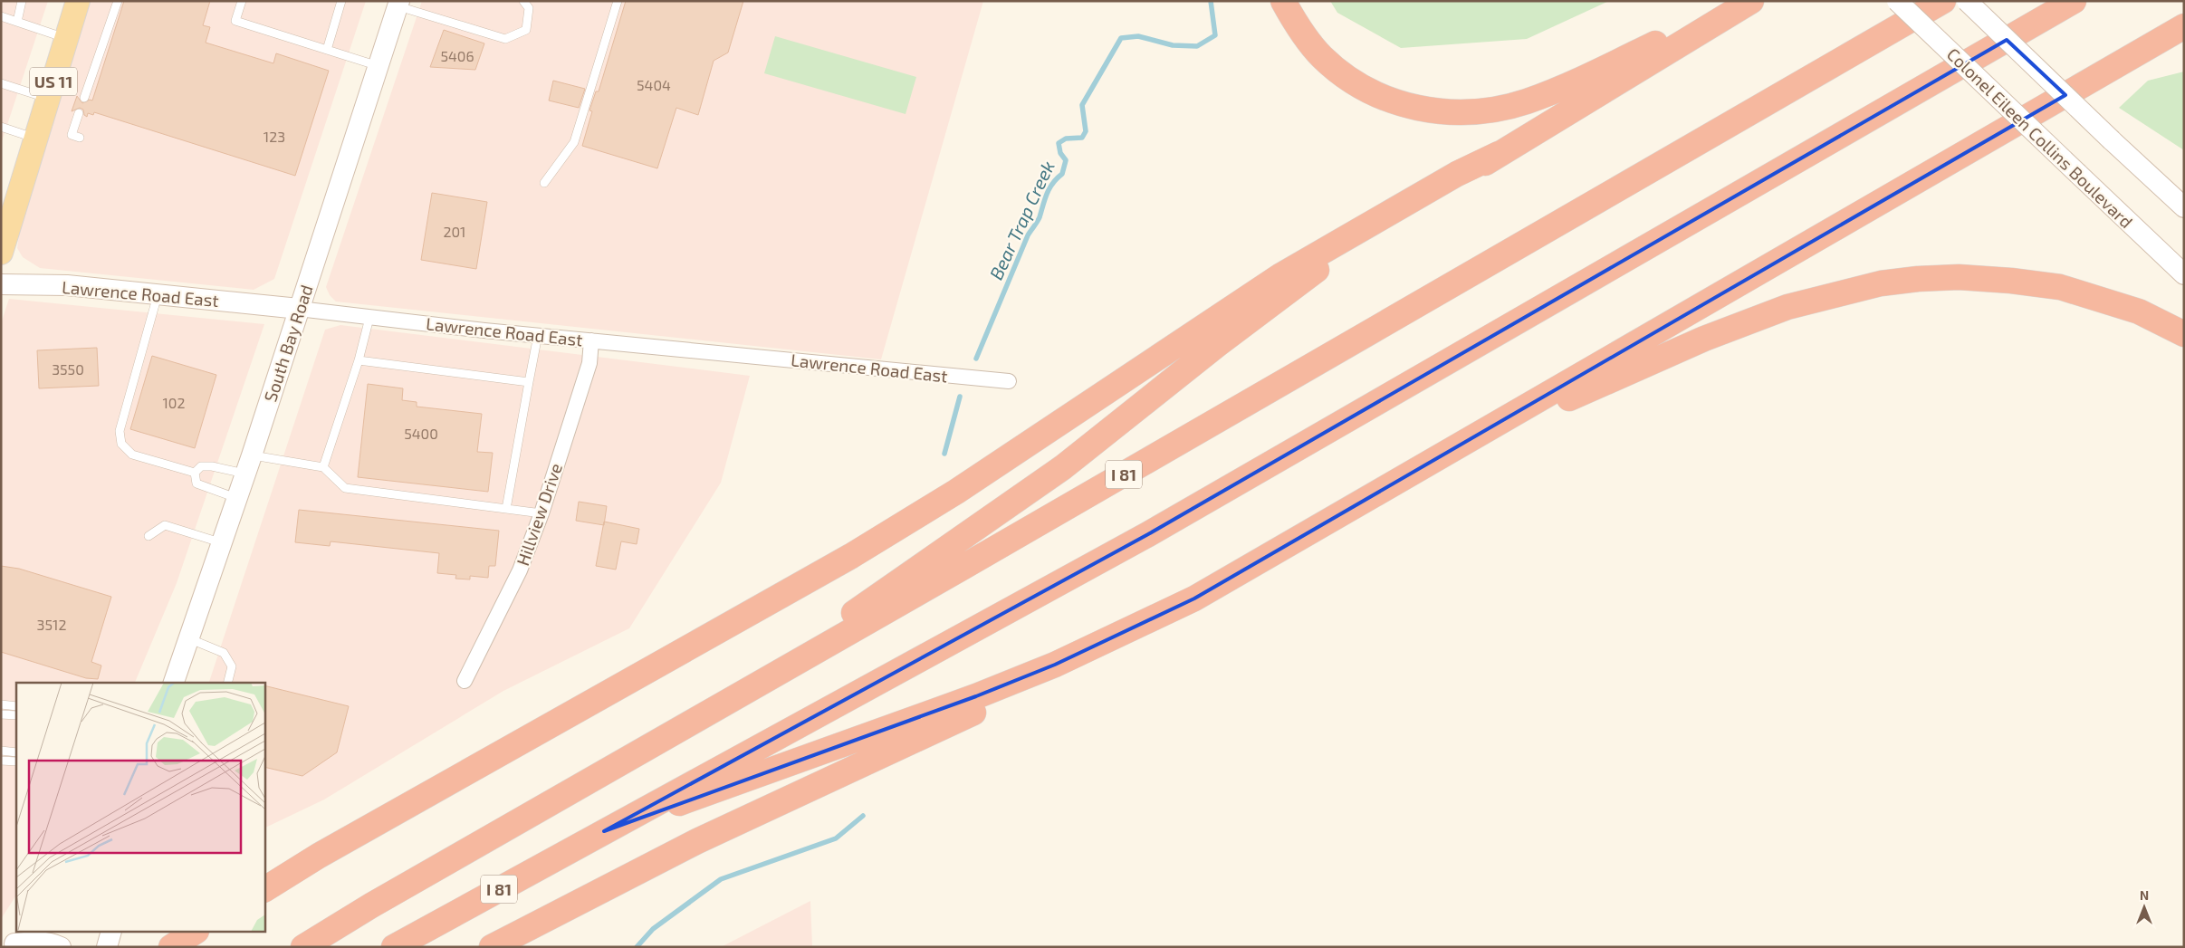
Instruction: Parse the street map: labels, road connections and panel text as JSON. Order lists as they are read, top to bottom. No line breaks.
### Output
{"streets":{"highway":["I 81"],"main road":["US 11","Colonel Eileen Collins Boulevard","Lawrence Road East","South Bay Road"],"street":["Hillview Drive"]},"crossings":[["Lawrence Road East","South Bay Road"],["Lawrence Road East","Hillview Drive"]],"water":["Bear Trap Creek"],"house_numbers":["5406","5404","123","201","3550","102","5400","3512"],"north":"top"}
